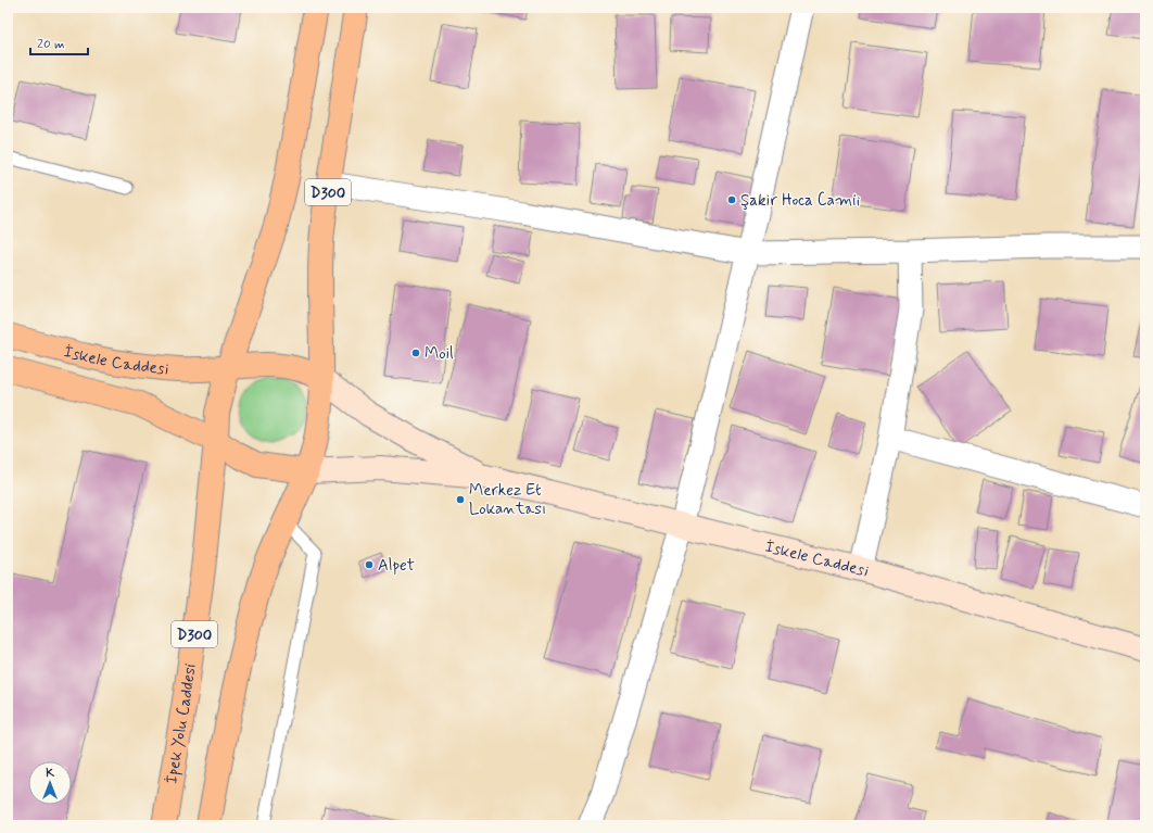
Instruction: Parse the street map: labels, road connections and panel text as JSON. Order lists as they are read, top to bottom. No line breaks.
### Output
{"streets":{"main road":["D300","İskele Caddesi","İpek Yolu Caddesi"]},"crossings":[["D300","İskele Caddesi"],["D300","İpek Yolu Caddesi"],["İskele Caddesi","İpek Yolu Caddesi"]],"places":["Şakir Hoca Camii","Moil","Merkez Et Lokantası","Alpet"],"scale_bar":"20 m","north":"top"}
